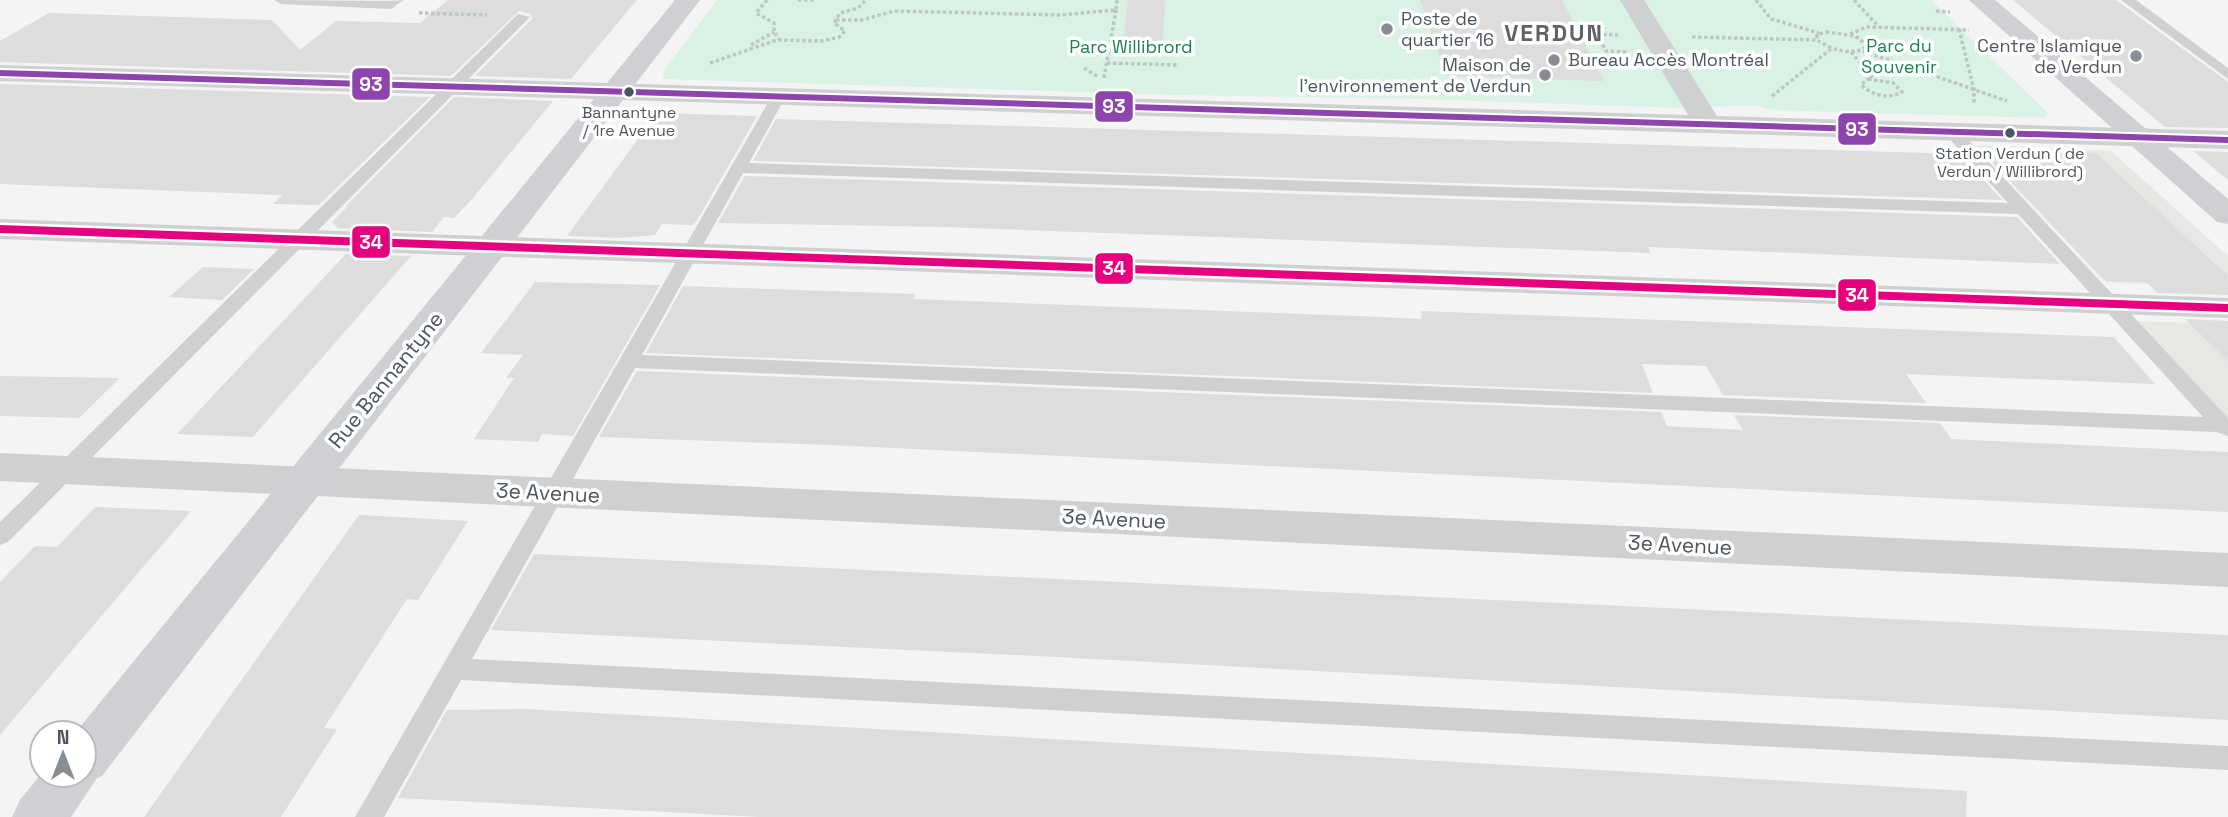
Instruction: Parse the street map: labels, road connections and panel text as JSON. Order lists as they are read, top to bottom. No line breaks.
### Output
{"streets":{"street":["Rue Bannantyne","3e Avenue"]},"crossings":[["Rue Bannantyne","3e Avenue"]],"districts":["VERDUN"],"parks":["Parc du Souvenir","Parc Willibrord"],"places":["Poste de quartier 16","Centre Islamique de Verdun","Bureau Accès Montréal","Maison de l'environnement de Verdun","Bannantyne / 1re Avenue","Station Verdun ( de Verdun / Willibrord)"],"lines":["transit line 93","transit line 34"],"north":"top"}
